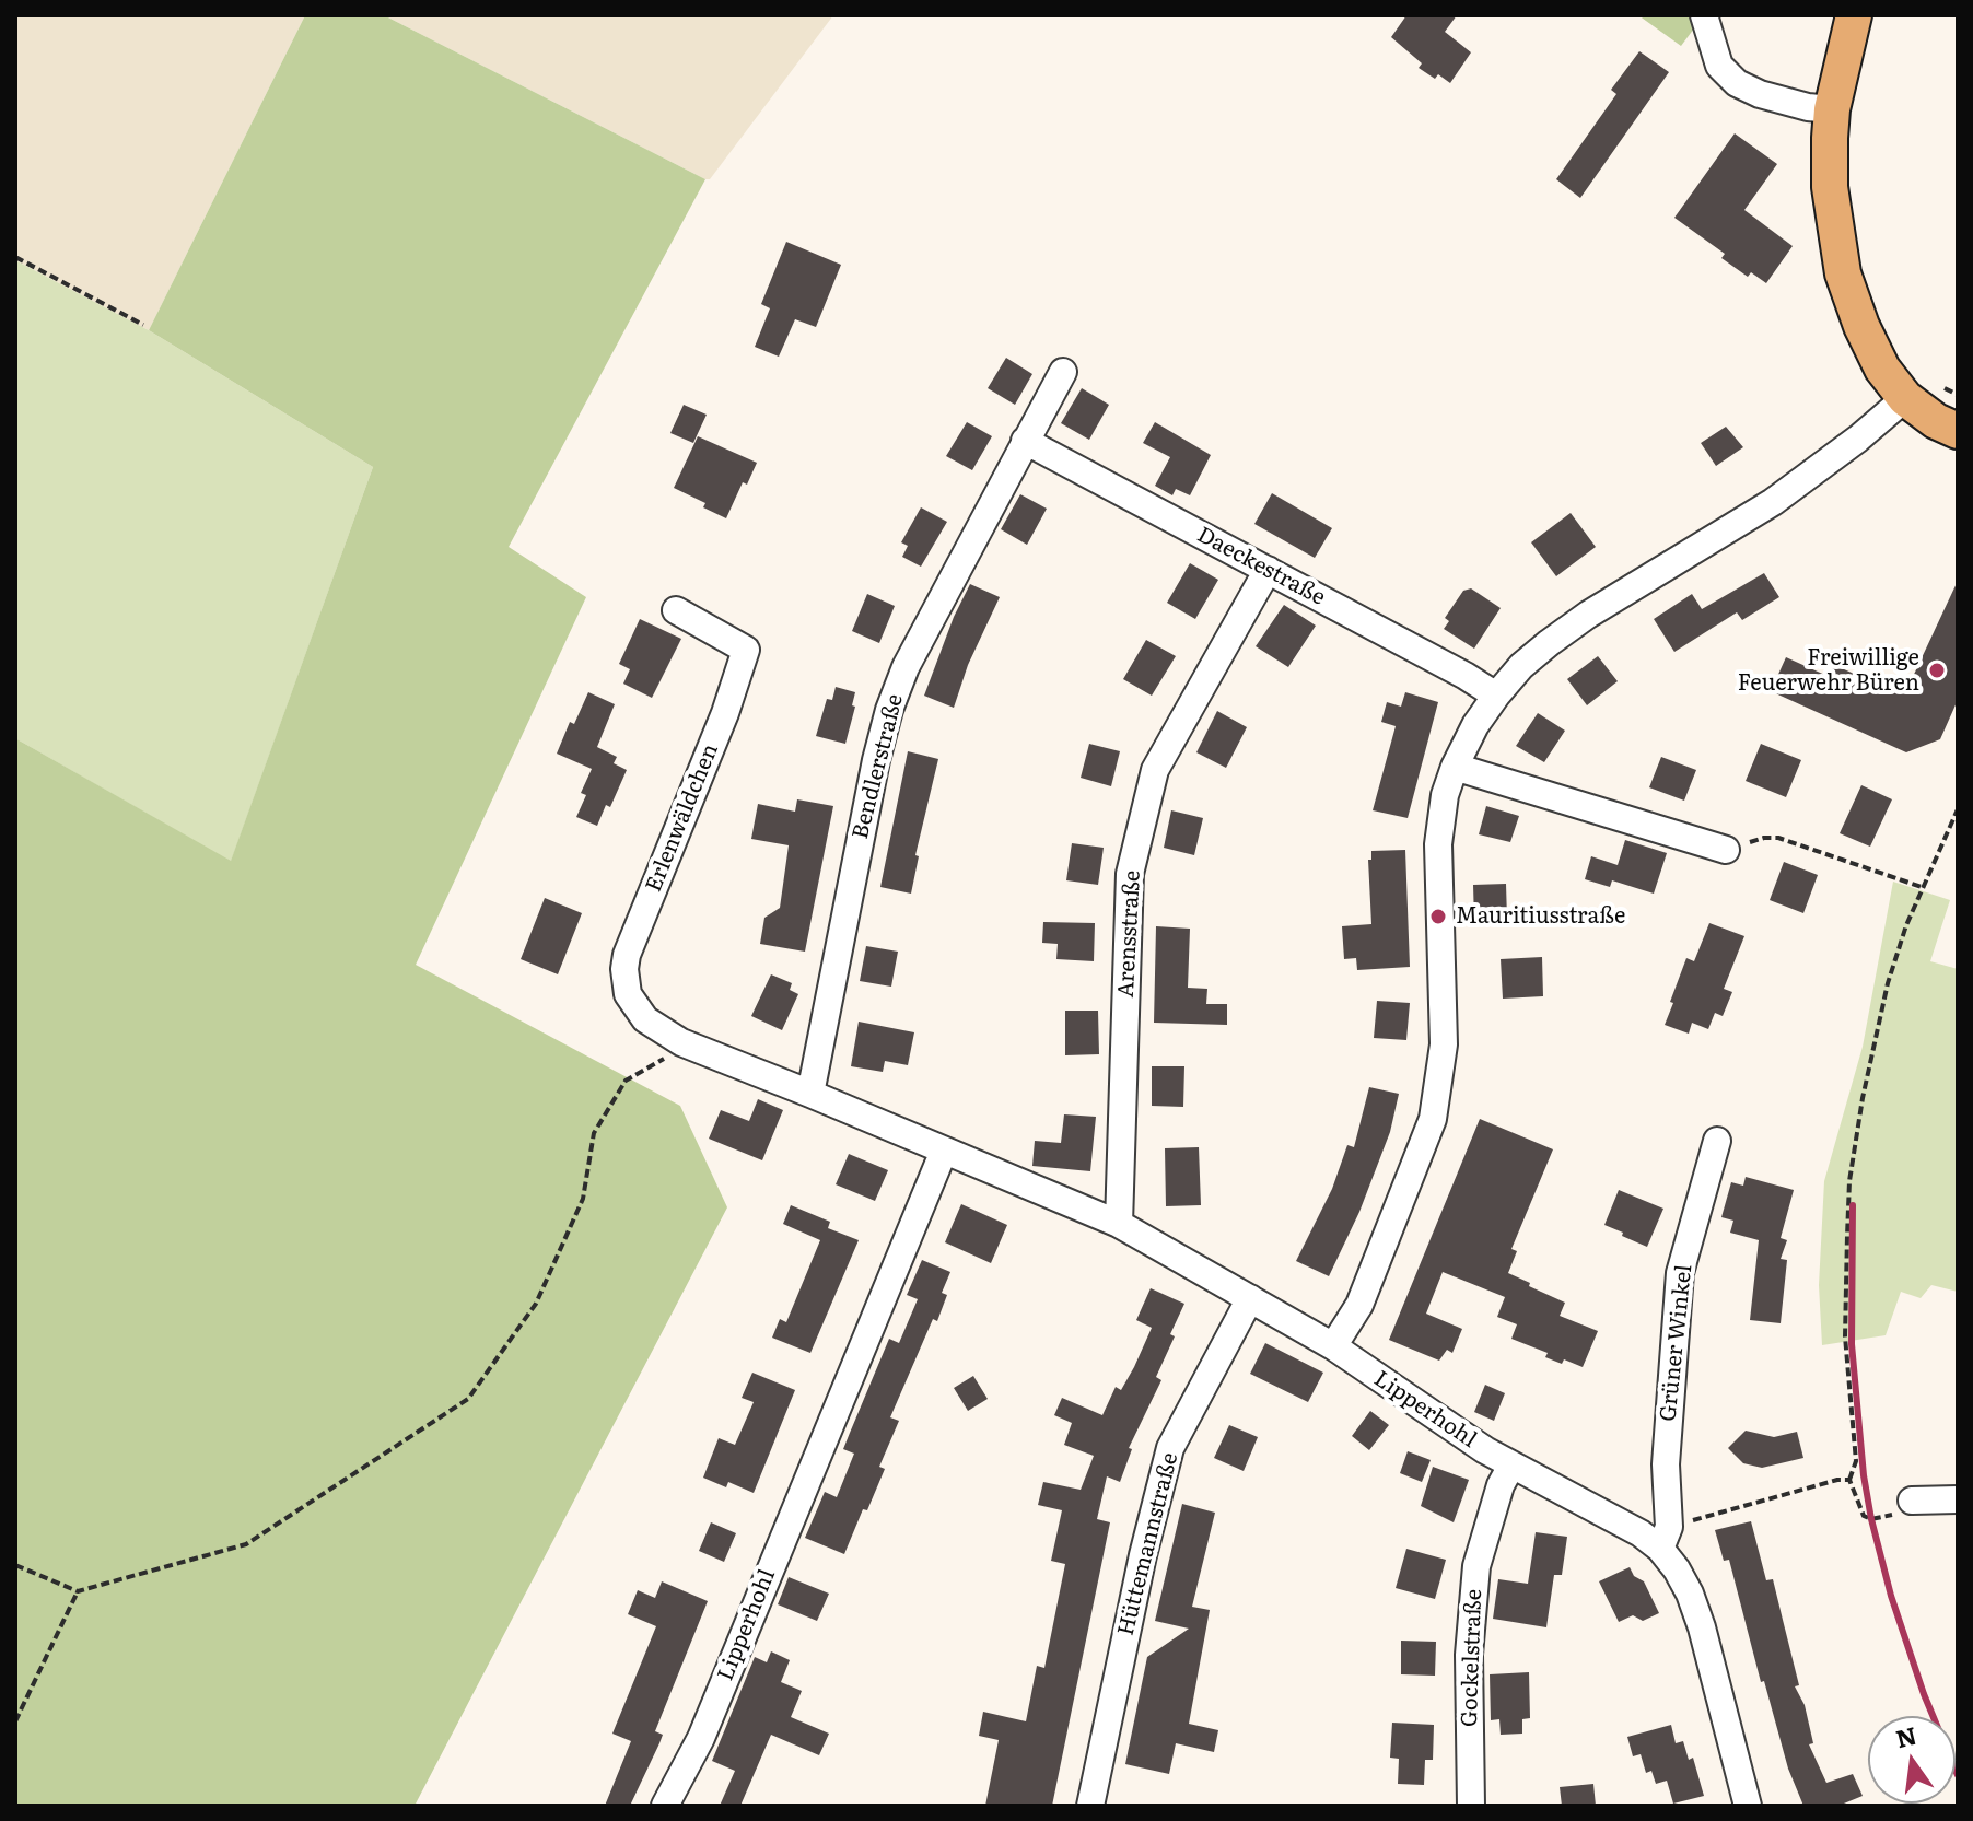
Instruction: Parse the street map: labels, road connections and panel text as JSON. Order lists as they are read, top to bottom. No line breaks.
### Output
{"streets":{"street":["Daeckestraße","Bendlerstraße","Erlenwäldchen","Arensstraße","Grüner Winkel","Lipperhohl","Hüttemannstraße","Gockelstraße"]},"crossings":[["Daeckestraße","Bendlerstraße"],["Daeckestraße","Arensstraße"],["Bendlerstraße","Lipperhohl"],["Erlenwäldchen","Lipperhohl"],["Arensstraße","Lipperhohl"],["Grüner Winkel","Lipperhohl"],["Lipperhohl","Hüttemannstraße"],["Lipperhohl","Gockelstraße"]],"places":["Freiwillige Feuerwehr Büren","Mauritiusstraße"],"north":"top"}
